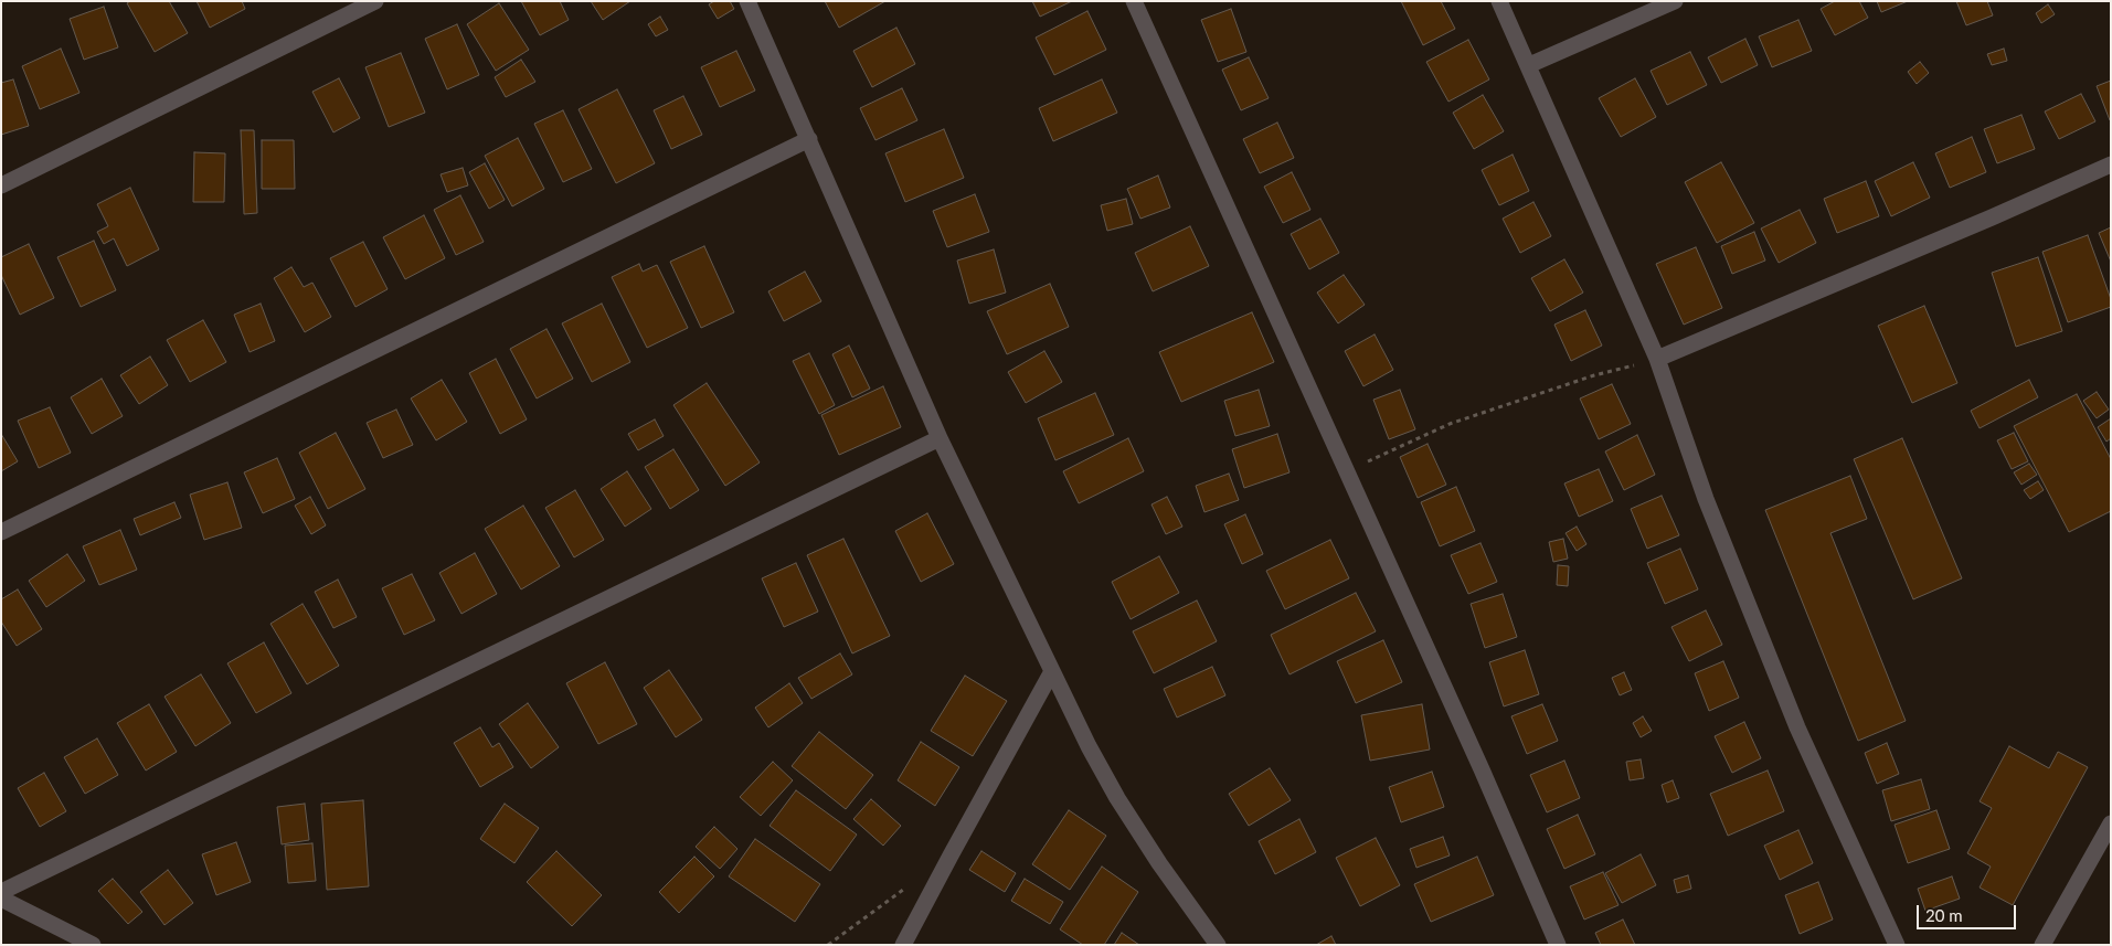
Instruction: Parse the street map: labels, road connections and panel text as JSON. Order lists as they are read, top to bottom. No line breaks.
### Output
{"scale_bar":"20 m"}
